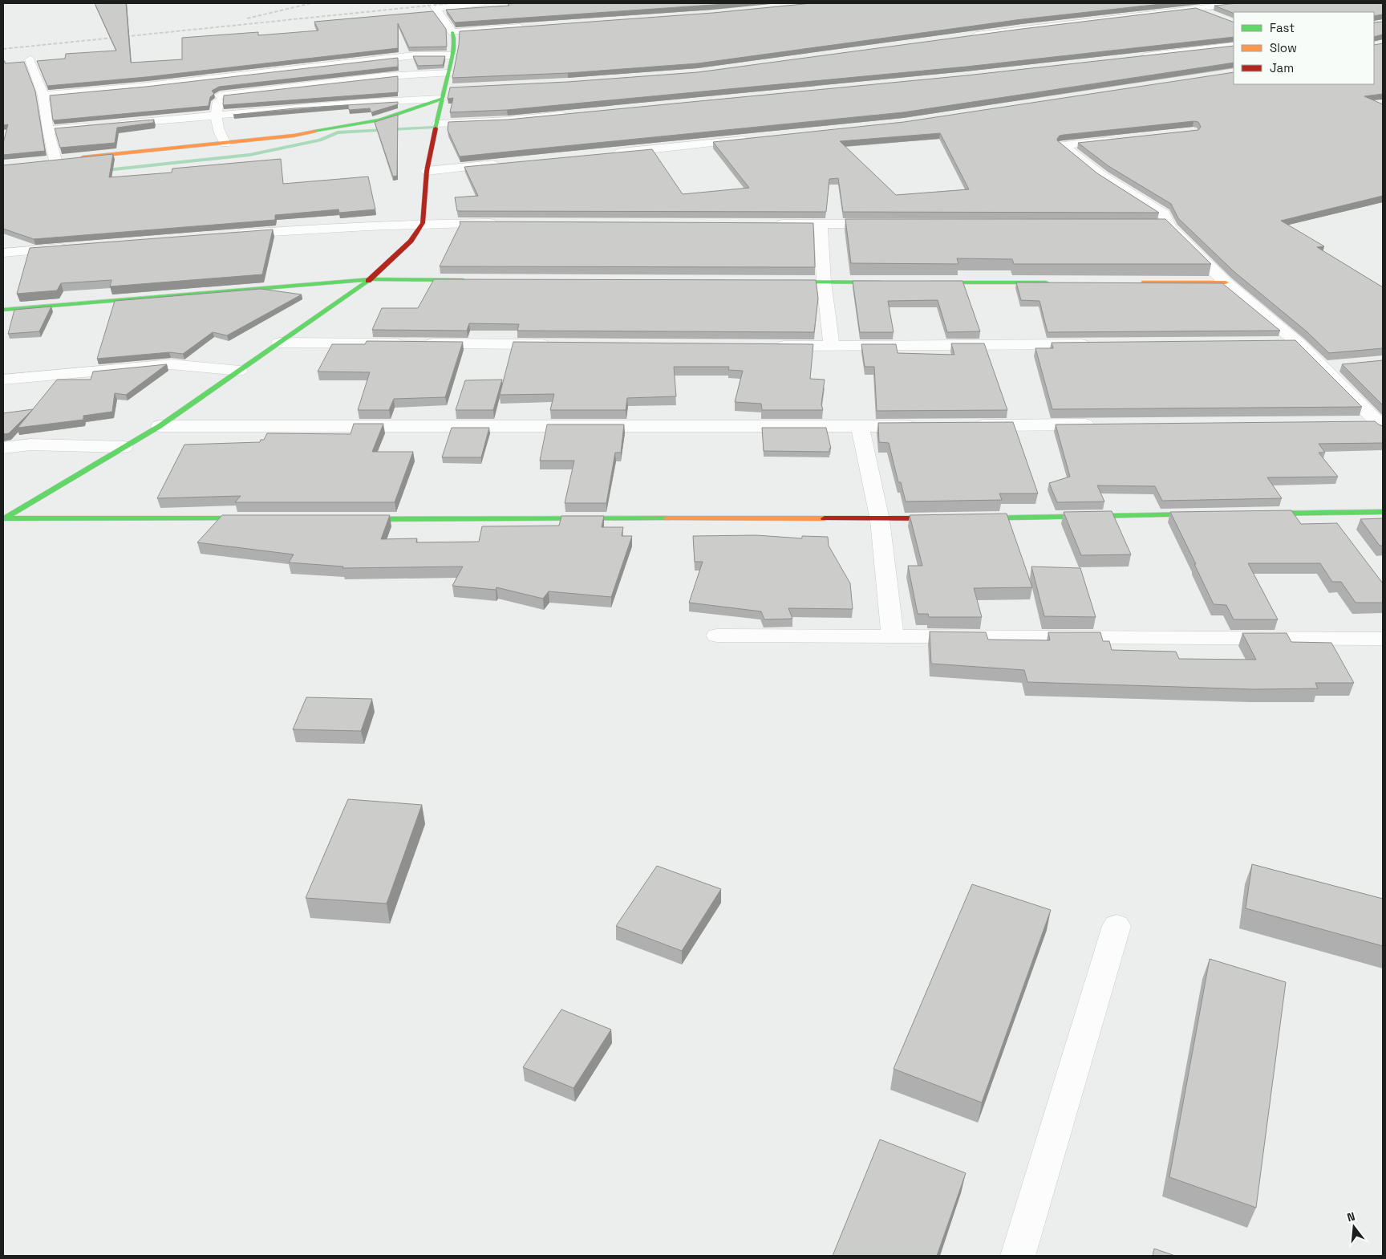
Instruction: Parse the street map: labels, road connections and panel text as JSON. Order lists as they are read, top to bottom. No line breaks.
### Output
{"legend":["Fast","Slow","Jam"],"north":"top"}
